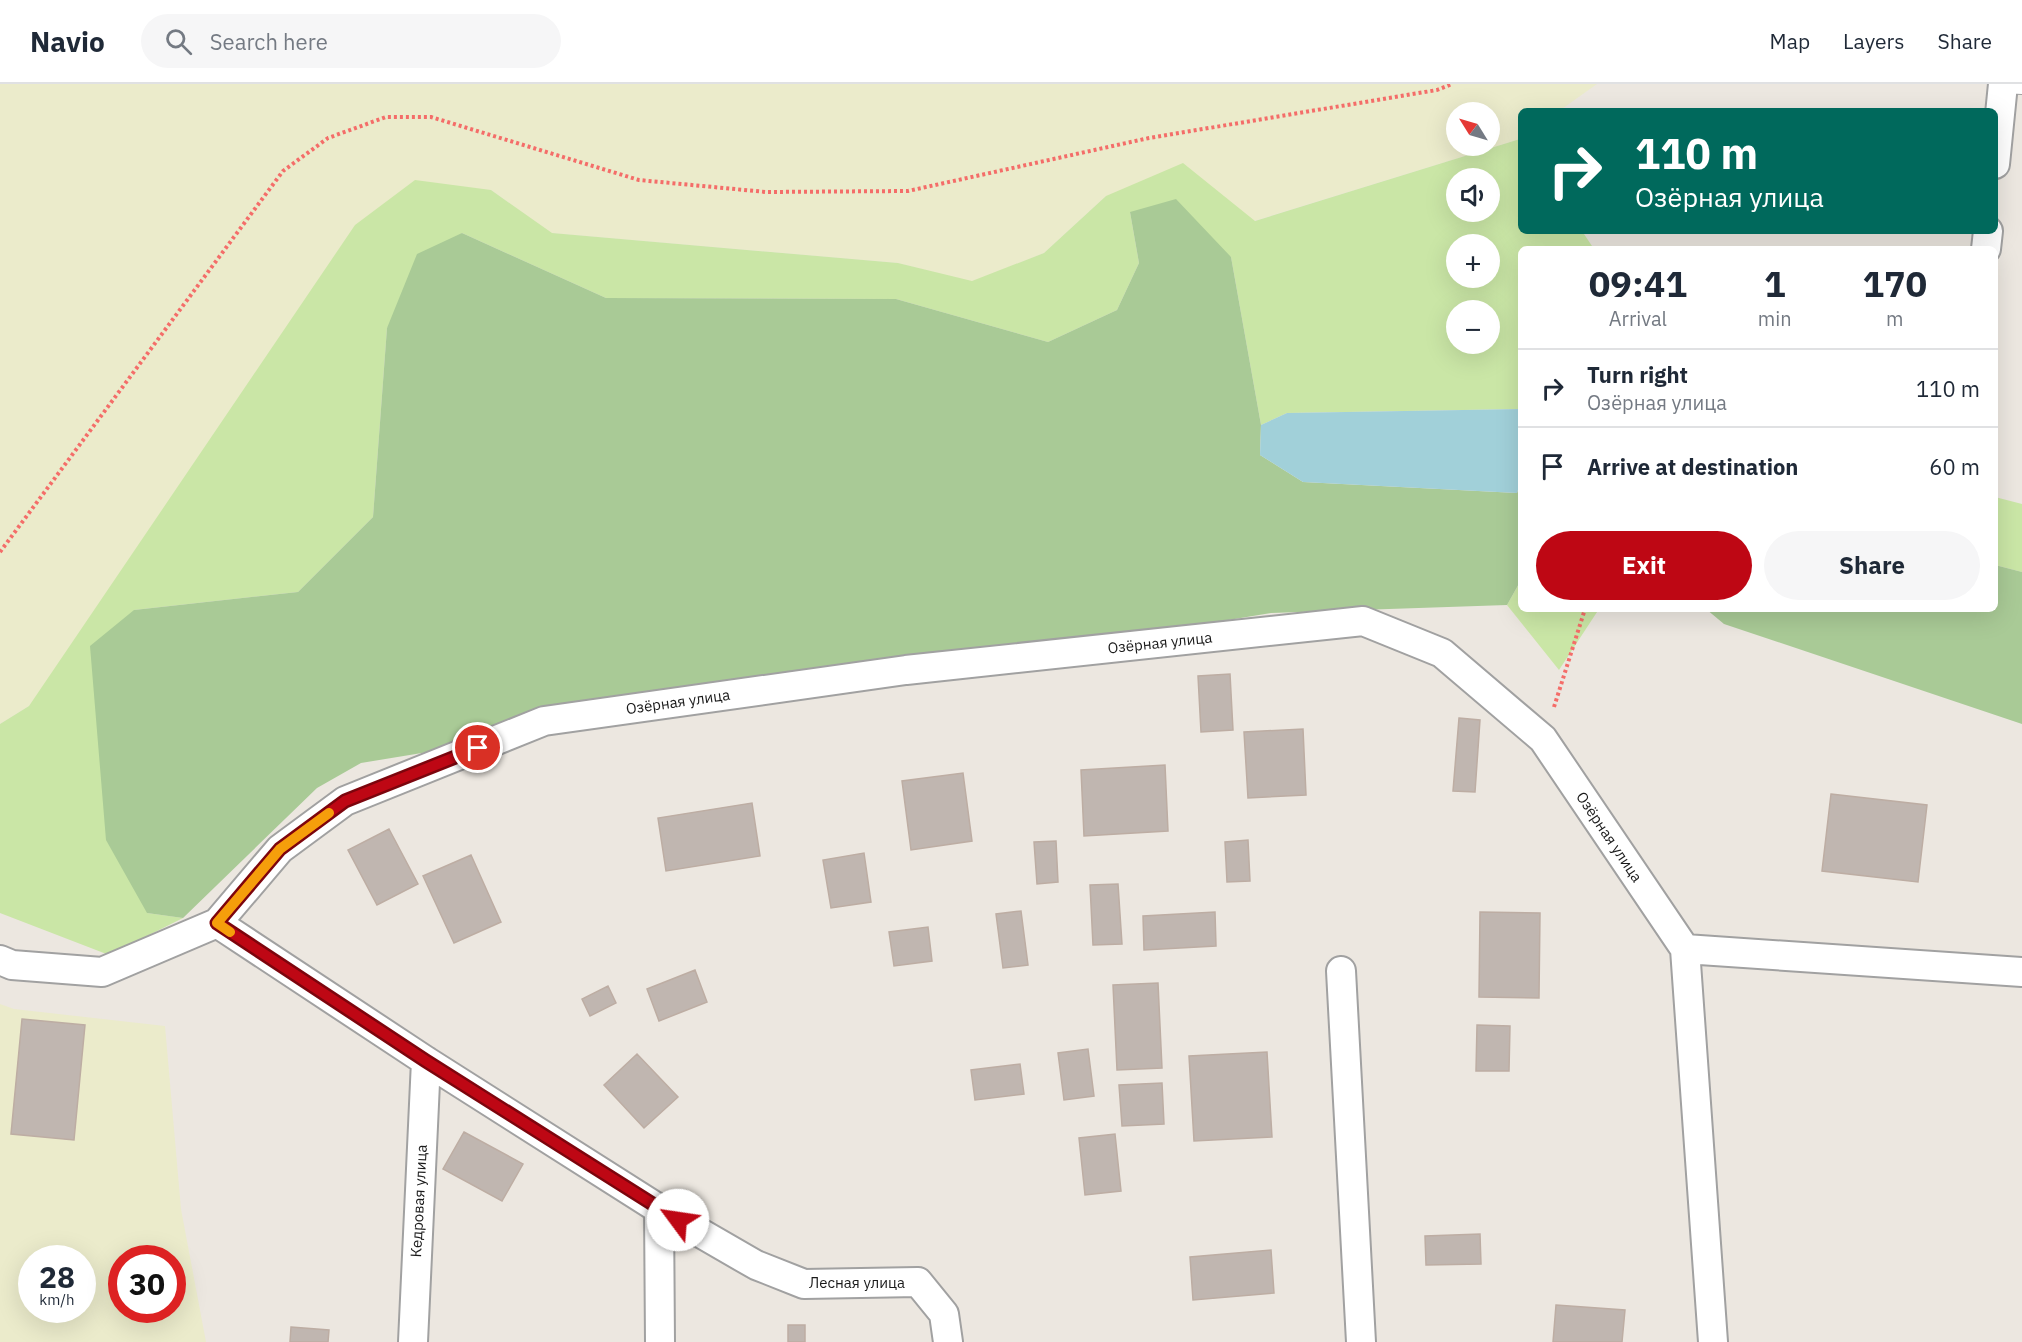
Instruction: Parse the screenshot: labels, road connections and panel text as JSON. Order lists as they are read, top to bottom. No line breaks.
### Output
{"streets":{"street":["Озёрная улица","Кедровая улица","Лесная улица"]},"crossings":[["Озёрная улица","Лесная улица"],["Кедровая улица","Лесная улица"]],"north":"top left","page":{"header":"Navio","search":"Search here","nav":["Map","Layers","Share"],"map_buttons":["+","−"],"turn":["110 m","Озёрная улица"],"eta":["09:41","Arrival","1","min","170","m"],"list":[{"name":"Turn right","note":"Озёрная улица","value":"110 m"},{"name":"Arrive at destination","value":"60 m"}],"buttons":["Exit","Share"],"speed":"28 km/h","limit":"30"}}
